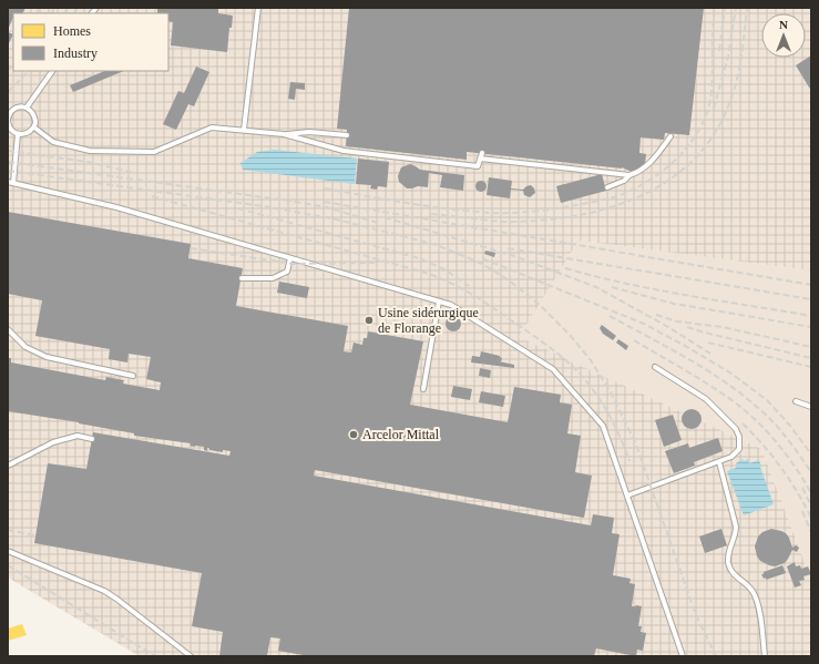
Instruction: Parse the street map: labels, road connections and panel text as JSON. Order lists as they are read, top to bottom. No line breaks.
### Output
{"places":["Usine sidérurgique de Florange","Arcelor Mittal"],"legend":["Homes","Industry"],"north":"top"}
